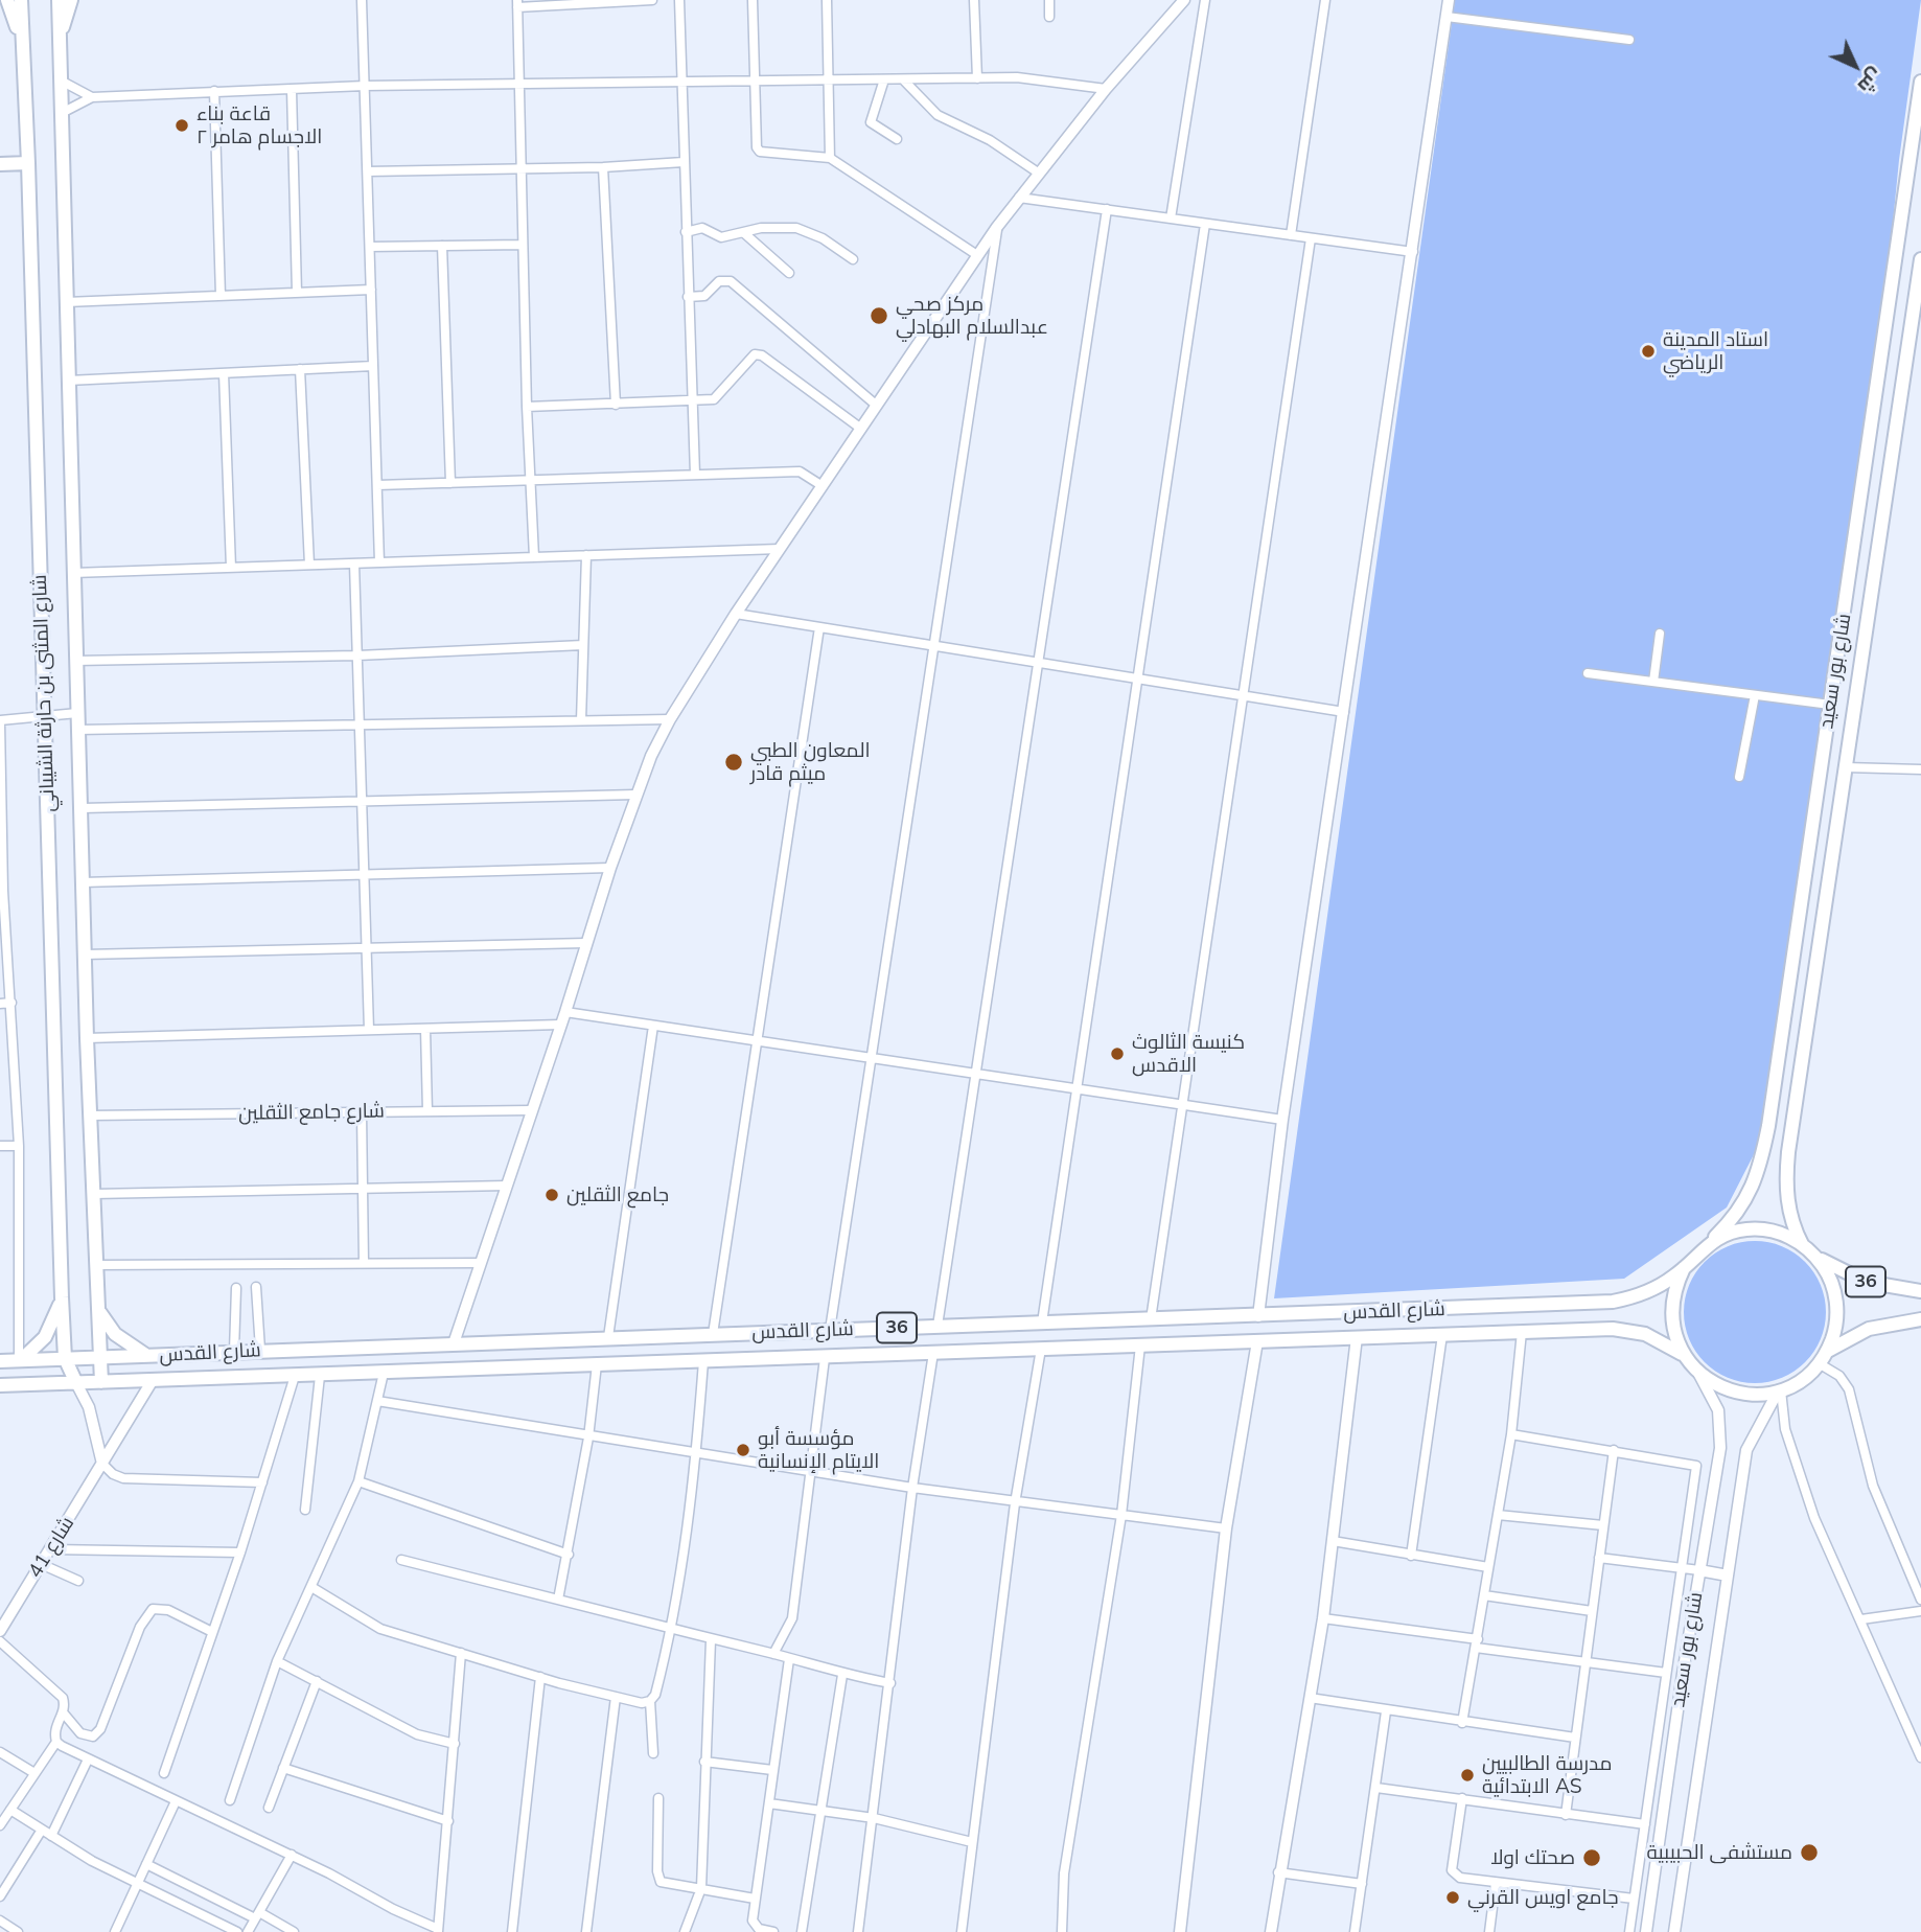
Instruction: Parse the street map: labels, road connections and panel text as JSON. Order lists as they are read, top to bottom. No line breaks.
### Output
{"streets":{"main road":["شارع بور سعيد","شارع المثنى بن حارثة الشيباني","36","شارع القدس"],"street":["شارع جامع الثقلين","شارع 41"]},"crossings":[["شارع بور سعيد","36"],["شارع بور سعيد","شارع القدس"],["شارع المثنى بن حارثة الشيباني","شارع جامع الثقلين"],["شارع المثنى بن حارثة الشيباني","شارع القدس"],["36","شارع القدس"],["شارع القدس","شارع 41"]],"places":["قاعة بناء الاجسام هامر ٢","مركز صحي عبدالسلام البهادلي","استاد المدينة الرياضي","المعاون الطبي ميثم قادر","كنيسة الثالوث الاقدس","جامع الثقلين","مؤسسة أبو الايتام الإنسانية","مدرسة الطالبيين الابتدائية AS","مستشفى الحبيبية","صحتك اولا","جامع اويس القرني"],"north":"bottom right"}
